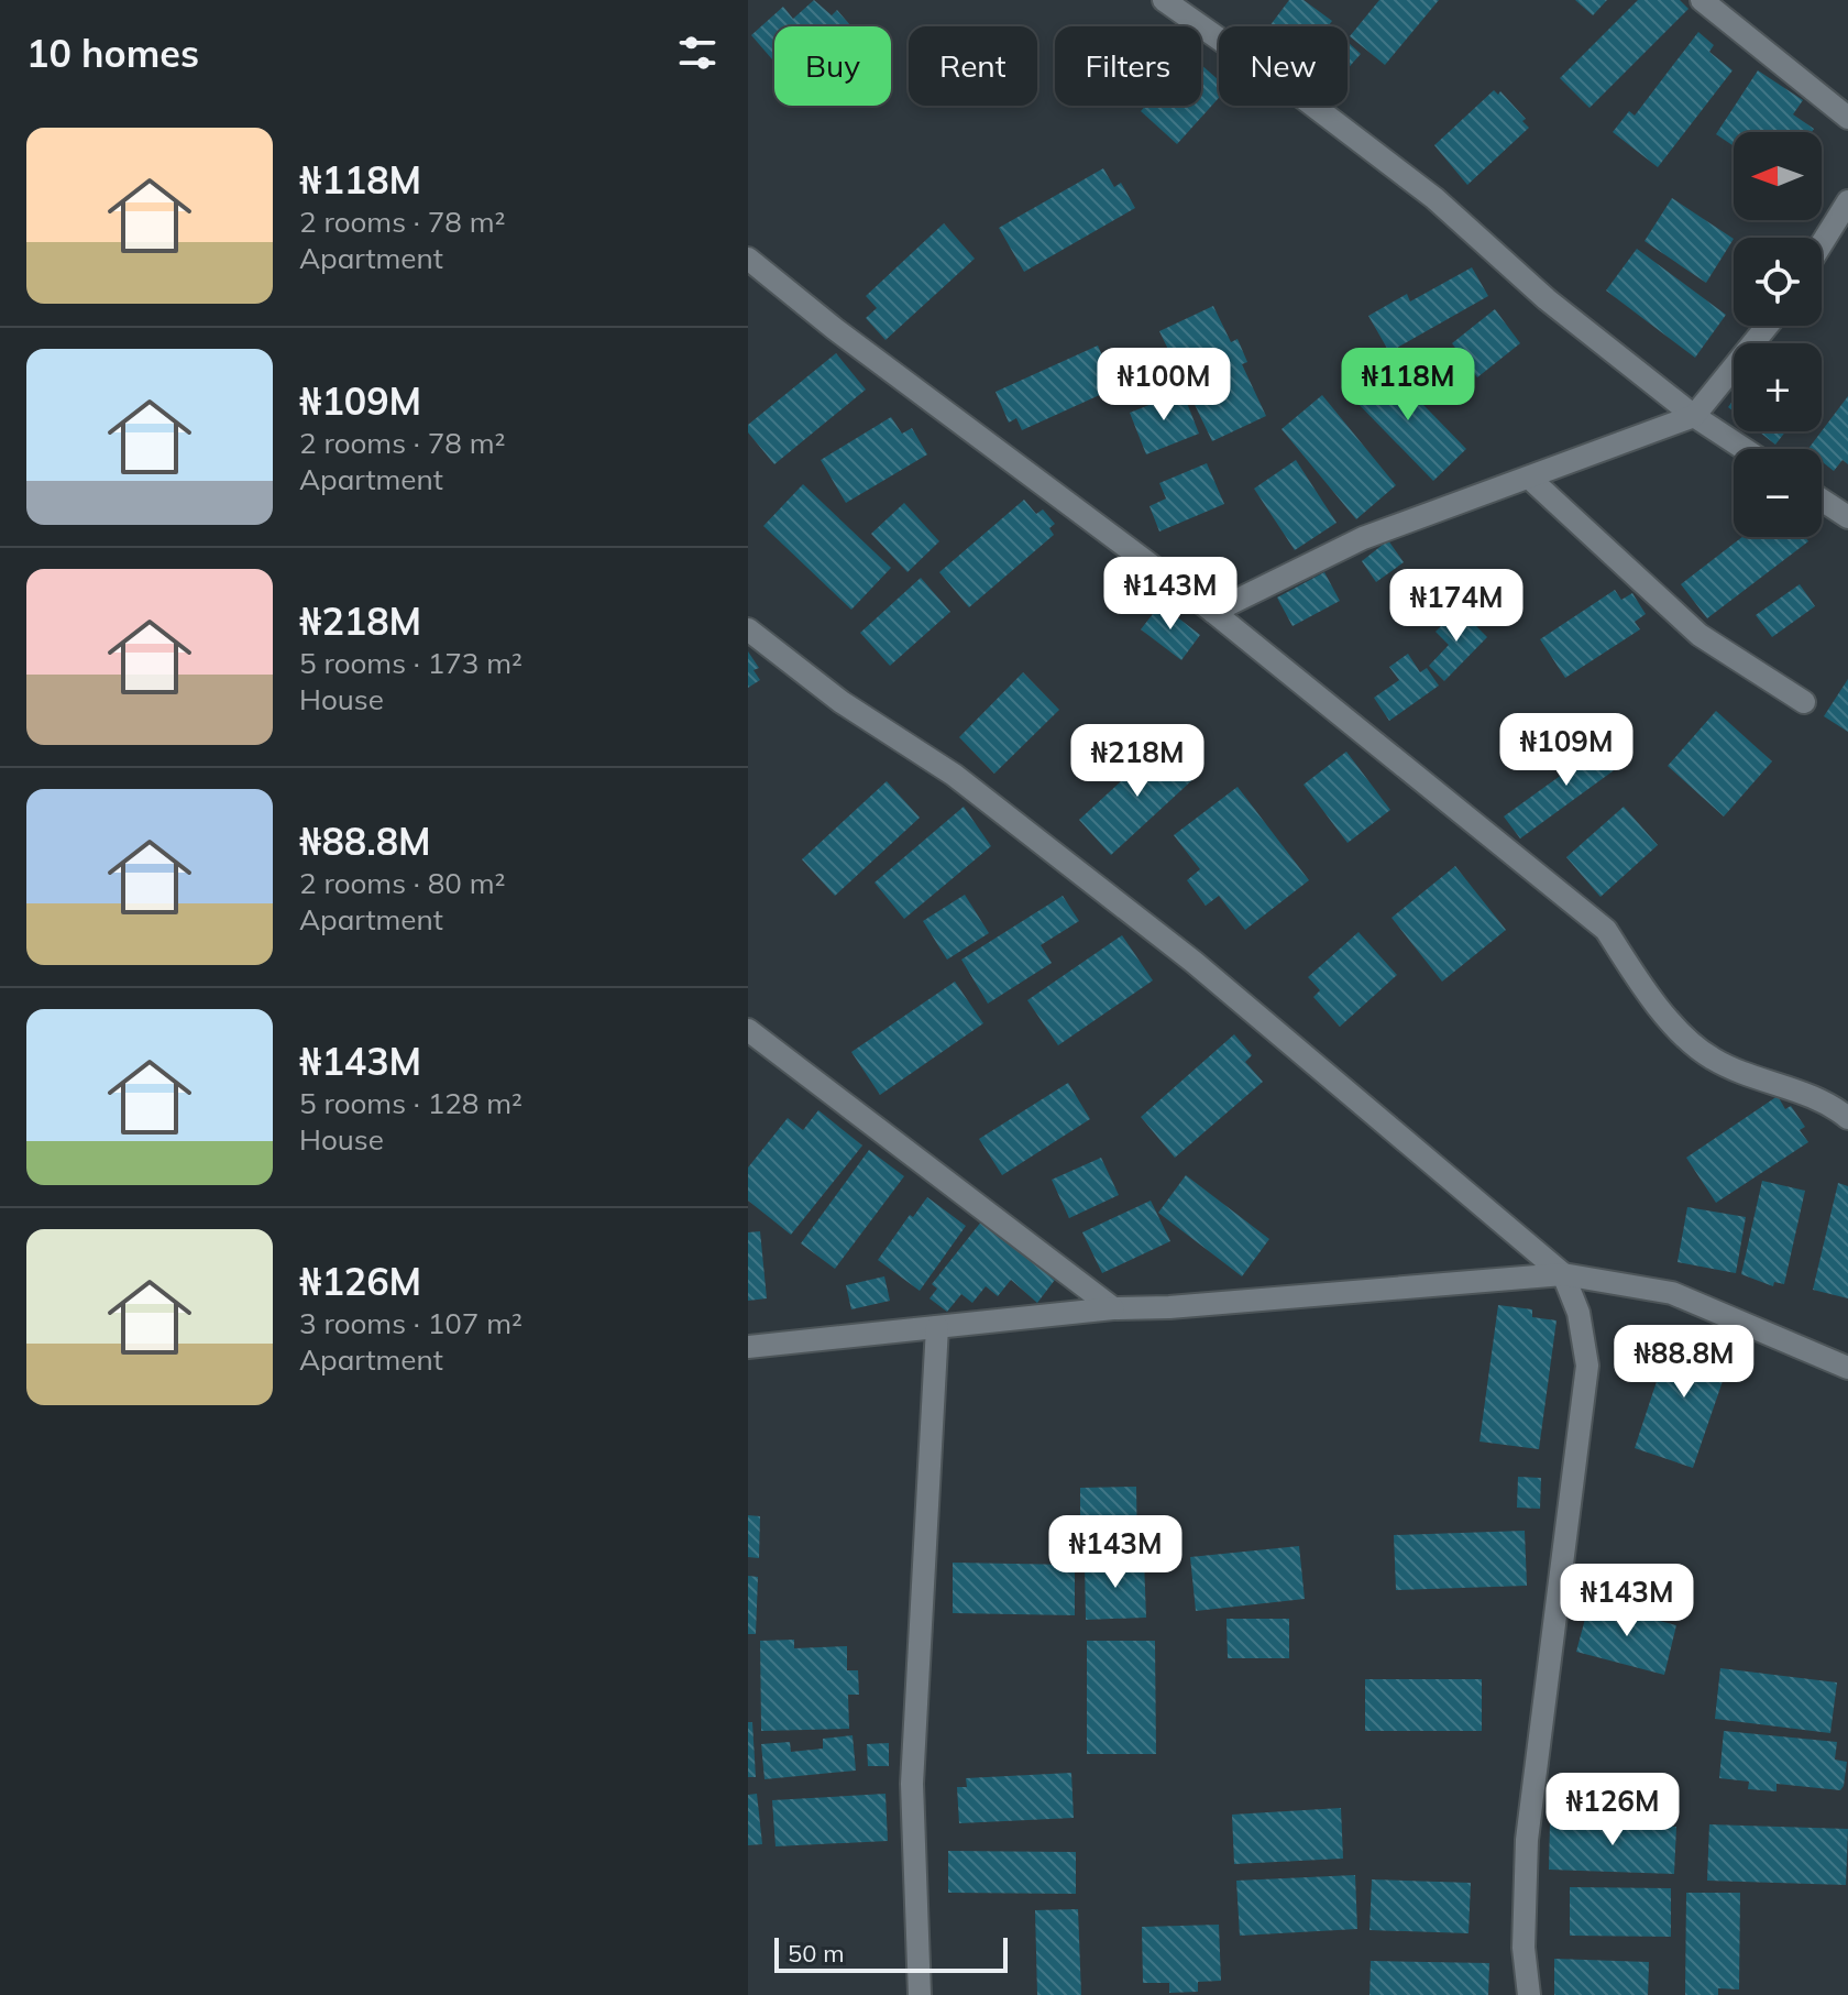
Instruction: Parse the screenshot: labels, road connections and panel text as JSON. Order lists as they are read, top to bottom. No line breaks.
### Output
{"scale_bar":"50 m","north":"left","page":{"heading":"10 homes","chip":["Buy","Rent","Filters","New"],"list":[{"name":"₦118M","note":"2 rooms · 78 m² · Apartment"},{"name":"₦109M","note":"2 rooms · 78 m² · Apartment"},{"name":"₦218M","note":"5 rooms · 173 m² · House"},{"name":"₦88.8M","note":"2 rooms · 80 m² · Apartment"},{"name":"₦143M","note":"5 rooms · 128 m² · House"},{"name":"₦126M","note":"3 rooms · 107 m² · Apartment"}],"map_buttons":["+","−"],"price":["₦100M","₦118M","₦143M","₦174M","₦109M","₦218M","₦88.8M","₦143M","₦143M","₦126M"],"scale":"50 m"}}
